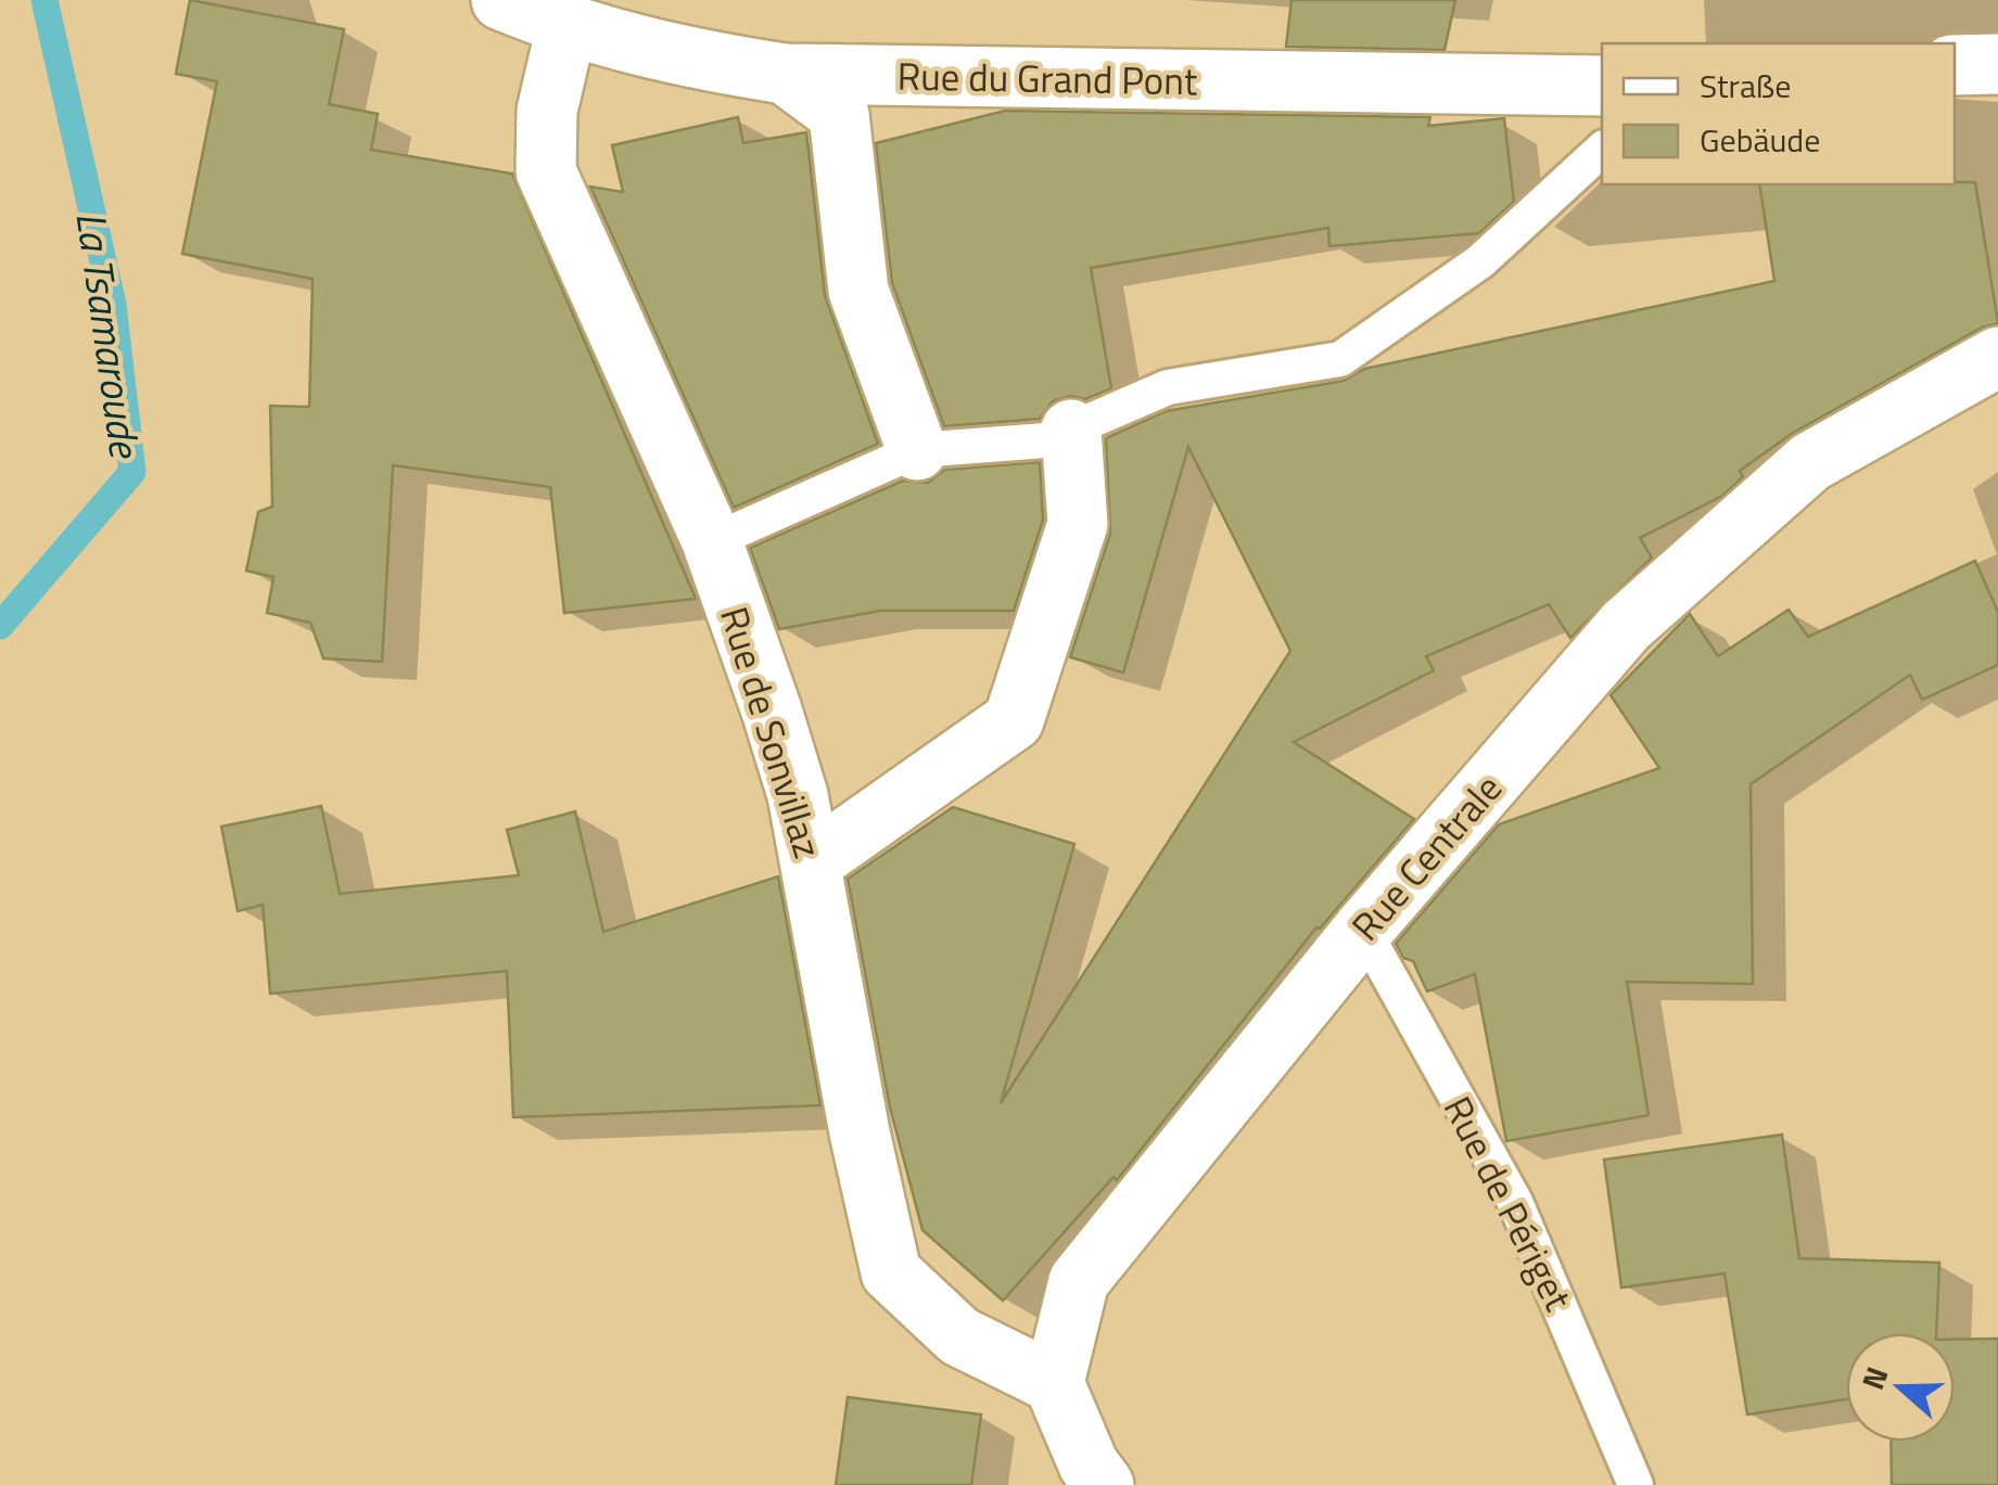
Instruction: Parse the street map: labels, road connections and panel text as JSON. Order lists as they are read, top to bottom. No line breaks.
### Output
{"streets":{"street":["Rue du Grand Pont","Rue de Sonvillaz","Rue Centrale"],"lane":["Rue de Périget"]},"crossings":[["Rue du Grand Pont","Rue de Sonvillaz"],["Rue de Sonvillaz","Rue Centrale"],["Rue Centrale","Rue de Périget"]],"water":["La Tsamaroude"],"legend":["Straße","Gebäude"],"north":"left"}
